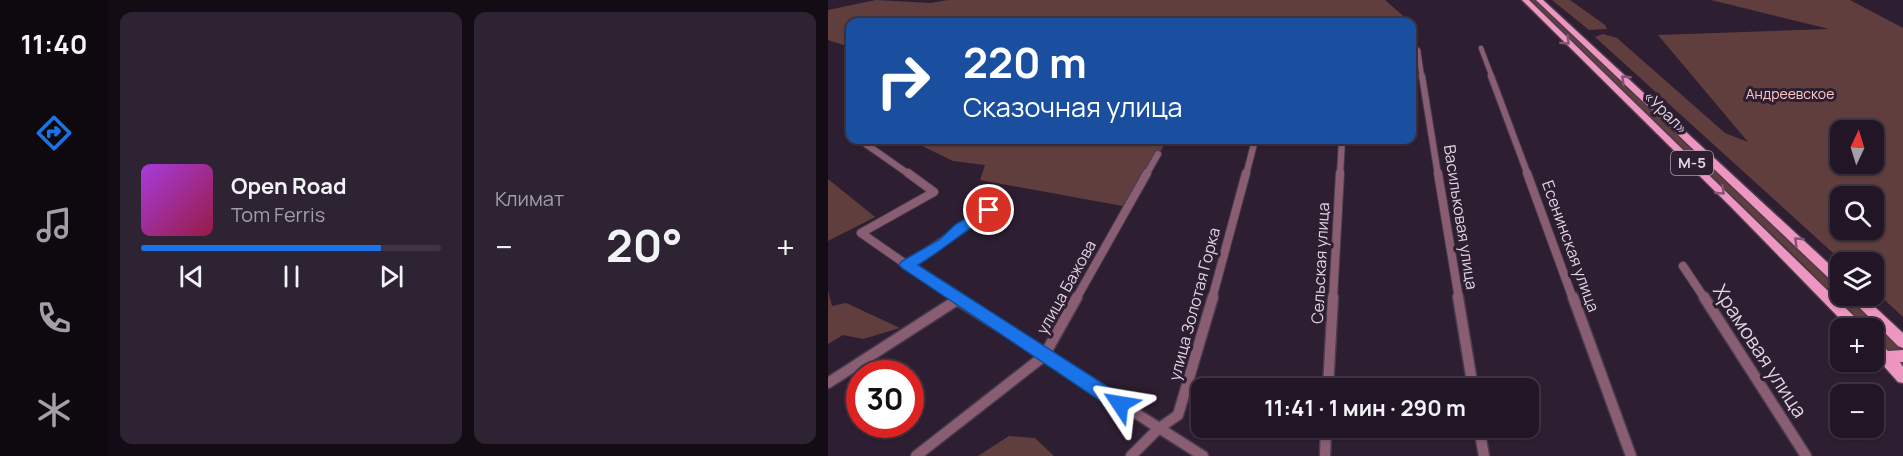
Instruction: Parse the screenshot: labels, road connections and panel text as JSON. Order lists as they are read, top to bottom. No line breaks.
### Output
{"streets":{"main road":["«Урал»","М-5"],"street":["Васильковая улица","Есенинская улица","Сельская улица","улица Бажова","улица Золотая Горка","Храмовая улица"]},"parks":["Андреевское"],"north":"top","page":{"tabs":"11:40","tile":"Климат","turn":["220 m","Сказочная улица"],"map_buttons":["+","−"],"song":["Open Road","Tom Ferris"],"heat":["−","20°","+"],"limit":"30","trip":"11:41 · 1 мин · 290 m"}}
